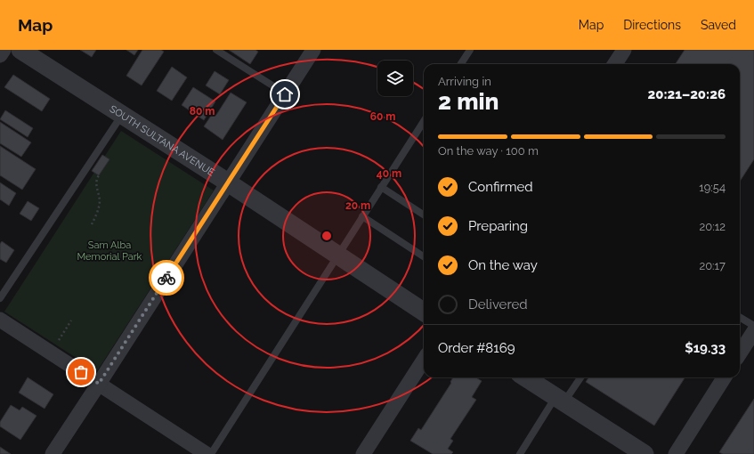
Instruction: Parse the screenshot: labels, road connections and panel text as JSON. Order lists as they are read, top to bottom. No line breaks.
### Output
{"streets":{"street":["SOUTH SULTANA AVENUE"]},"parks":["Sam Alba Memorial Park"],"page":{"header":"Map","nav":["Map","Directions","Saved"],"heading":["2 min","Arriving in","20:21–20:26"],"panel":["Order #8169","$19.33"],"bar":"On the way · 100 m","list":[["Confirmed","19:54"],["Preparing","20:12"],["On the way","20:17"],"Delivered"]},"rings":["80 m","60 m","40 m","20 m"]}
